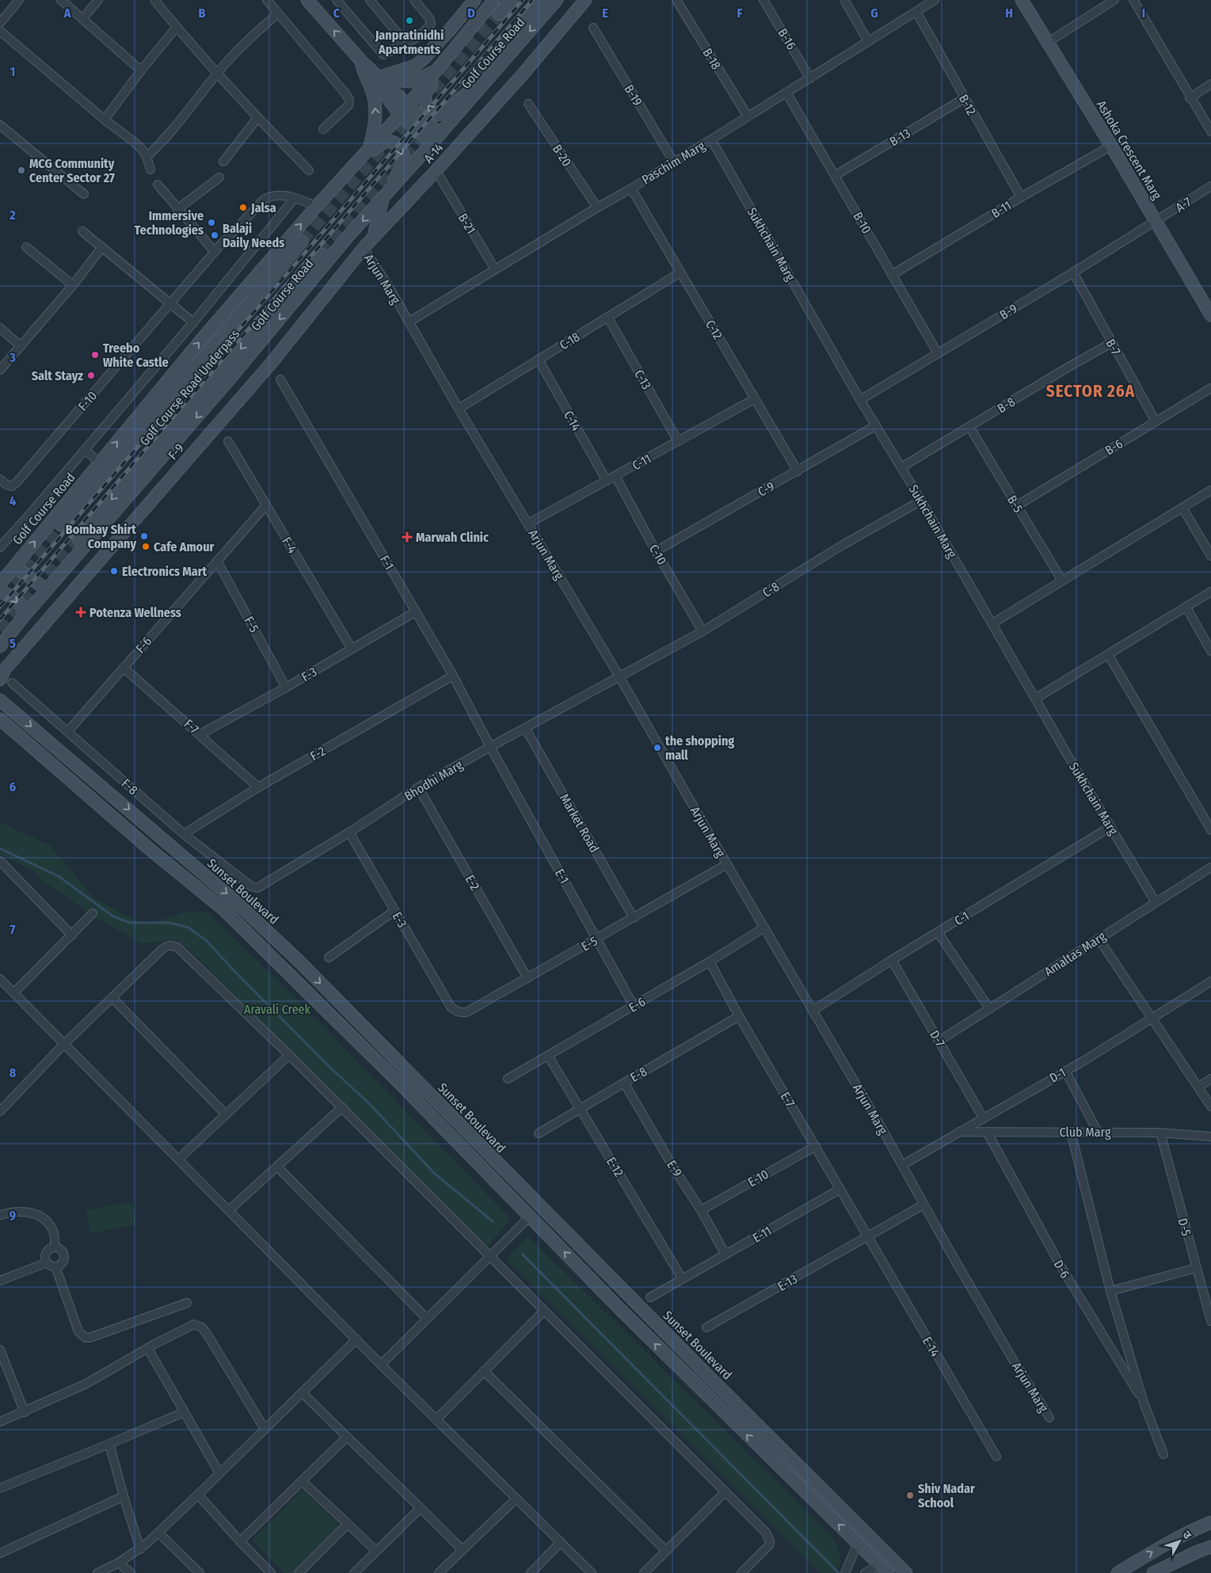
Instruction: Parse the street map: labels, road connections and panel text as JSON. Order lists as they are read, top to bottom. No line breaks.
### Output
{"streets":{"main road":["Golf Course Road","Ashoka Crescent Marg","A-14","Golf Course Road Underpass","F-9","Sunset Boulevard"],"street":["B-16","B-18","B-19","B-12","B-13","B-20","Paschim Marg","A-7","B-11","B-10","B-21","Sukhchain Marg","Arjun Marg","B-9","C-12","C-18","B-7","C-13","F-10","B-8","C-14","B-6","C-11","C-9","B-5","F-4","C-10","F-1","C-8","F-5","F-6","F-3","F-7","F-2","Bhodhi Marg","F-8","Market Road","E-1","E-2","C-1","E-3","E-5","Amaltas Marg","E-6","D-7","E-8","D-1","E-7","Club Marg","E-12","E-9","E-10","D-5","E-11","D-6","E-13","E-14"]},"crossings":[["B-16","Paschim Marg"],["B-18","Paschim Marg"],["B-19","Paschim Marg"],["B-12","B-13"],["B-12","Paschim Marg"],["B-12","B-11"],["B-13","B-10"],["Ashoka Crescent Marg","A-7"],["Ashoka Crescent Marg","B-11"],["Ashoka Crescent Marg","B-9"],["A-14","Arjun Marg"],["A-14","F-9"],["B-20","Paschim Marg"],["Paschim Marg","B-10"],["Paschim Marg","B-21"],["Paschim Marg","Sukhchain Marg"],["Paschim Marg","Arjun Marg"],["Paschim Marg","C-12"],["A-7","B-9"],["B-11","B-10"],["B-10","B-9"],["Sukhchain Marg","B-9"],["Sukhchain Marg","B-8"],["Sukhchain Marg","C-9"],["Sukhchain Marg","C-8"],["Sukhchain Marg","C-1"],["Sukhchain Marg","Amaltas Marg"],["Arjun Marg","C-18"],["Arjun Marg","F-9"],["Arjun Marg","C-11"],["Arjun Marg","C-8"],["Arjun Marg","Bhodhi Marg"],["Arjun Marg","C-1"],["Arjun Marg","E-5"],["Arjun Marg","E-6"],["Arjun Marg","D-1"],["Arjun Marg","E-13"],["B-9","B-7"],["C-12","C-18"],["C-12","C-11"],["C-12","C-9"],["C-18","C-13"],["C-18","C-14"],["B-7","B-8"],["B-7","B-6"],["C-13","C-11"],["B-8","B-5"],["C-14","C-11"],["B-6","B-5"],["C-11","C-10"],["C-9","C-10"],["F-4","F-6"],["F-4","F-3"],["C-10","C-8"],["F-1","F-3"],["F-1","F-2"],["F-1","Bhodhi Marg"],["F-1","E-1"],["C-8","Bhodhi Marg"],["F-5","F-6"],["F-5","F-3"],["F-6","F-7"],["F-6","F-8"],["F-3","F-7"],["F-7","F-2"],["F-2","F-8"],["Bhodhi Marg","F-8"],["Bhodhi Marg","Market Road"],["Bhodhi Marg","E-1"],["Bhodhi Marg","E-2"],["Bhodhi Marg","E-3"],["Market Road","E-5"],["E-1","E-5"],["E-1","E-6"],["E-2","E-5"],["C-1","D-7"],["E-3","E-5"],["Amaltas Marg","D-7"],["E-6","E-7"],["E-6","E-12"],["D-7","D-1"],["E-8","E-7"],["E-8","E-12"],["E-8","E-9"],["D-1","Club Marg"],["E-7","E-10"],["E-7","E-11"],["E-7","E-13"],["E-7","E-14"],["Club Marg","D-5"],["Club Marg","D-6"],["E-12","E-11"],["E-9","E-10"],["E-9","E-11"],["E-13","E-14"]],"districts":["SECTOR 26A"],"parks":["Aravali Creek"],"places":{"other":["Janpratinidhi Apartments","MCG Community Center Sector 27","Jalsa","Immersive Technologies","Balaji Daily Needs","Treebo White Castle","Salt Stayz","Bombay Shirt Company","Cafe Amour","Electronics Mart","the shopping mall","Shiv Nadar School"],"health":["Marwah Clinic","Potenza Wellness"]},"north":"top right","grid":{"columns":["A","B","C","D","E","F","G","H","I"],"rows":["1","2","3","4","5","6","7","8","9"]}}
